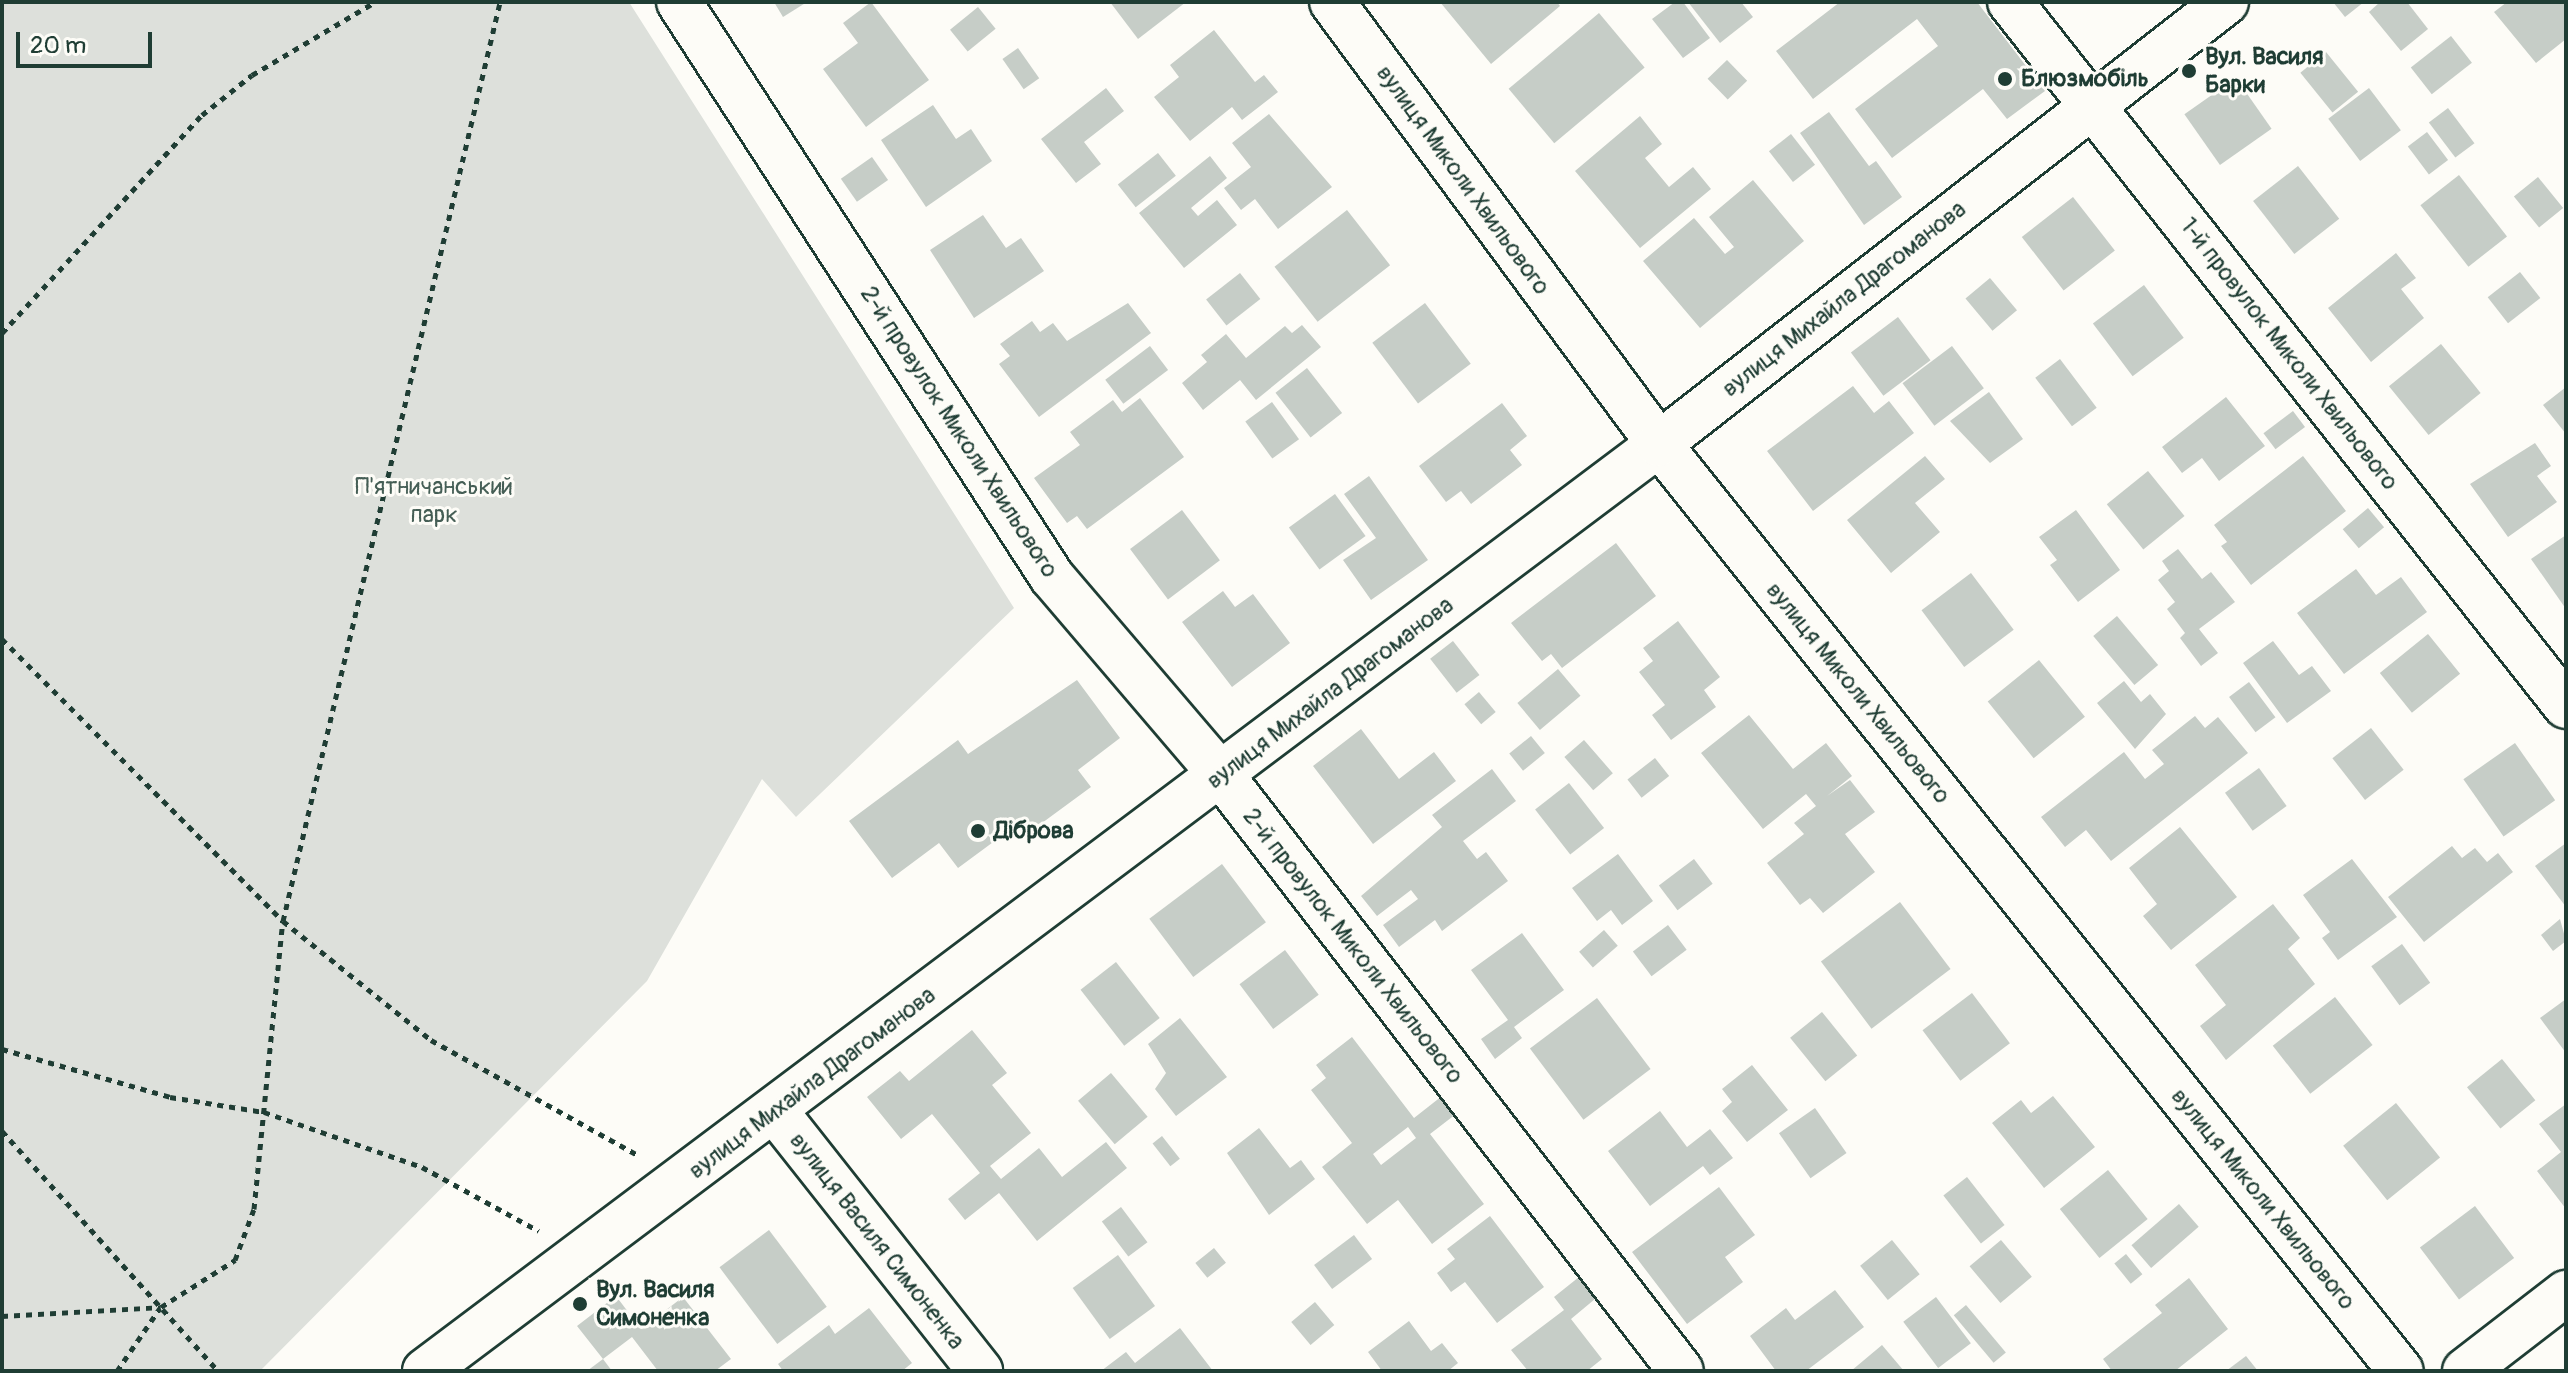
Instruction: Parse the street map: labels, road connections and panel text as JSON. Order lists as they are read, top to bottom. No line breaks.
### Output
{"streets":{"street":["вулиця Миколи Хвильового","вулиця Михайла Драгоманова","1-й провулок Миколи Хвильового","2-й провулок Миколи Хвильового","вулиця Василя Симоненка"]},"crossings":[["вулиця Миколи Хвильового","вулиця Михайла Драгоманова"],["вулиця Михайла Драгоманова","1-й провулок Миколи Хвильового"],["вулиця Михайла Драгоманова","2-й провулок Миколи Хвильового"],["вулиця Михайла Драгоманова","вулиця Василя Симоненка"]],"parks":["П'ятничанський парк"],"places":["Вул. Василя Барки","Блюзмобіль","Діброва","Вул. Василя Симоненка"],"scale_bar":"20 m"}
